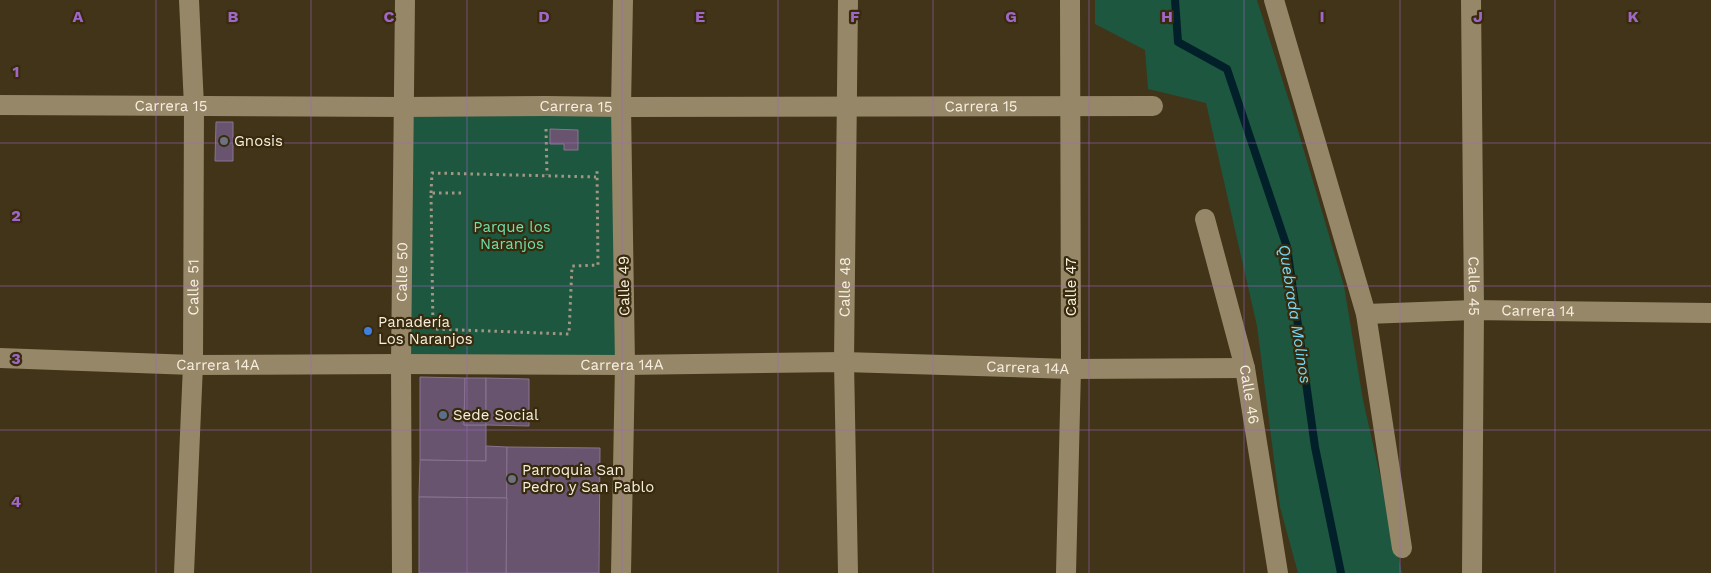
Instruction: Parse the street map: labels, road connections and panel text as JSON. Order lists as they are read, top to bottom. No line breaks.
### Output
{"streets":{"street":["Carrera 15","Calle 50","Calle 49","Calle 45","Calle 51","Calle 48","Calle 47","Carrera 14","Carrera 14A","Calle 46"]},"crossings":[["Carrera 15","Calle 50"],["Carrera 15","Calle 49"],["Carrera 15","Calle 51"],["Carrera 15","Calle 48"],["Carrera 15","Calle 47"],["Calle 50","Carrera 14A"],["Calle 49","Carrera 14A"],["Calle 45","Carrera 14"],["Calle 51","Carrera 14A"],["Calle 48","Carrera 14A"],["Calle 47","Carrera 14A"],["Carrera 14A","Calle 46"]],"water":["Quebrada Molinos"],"parks":["Parque los Naranjos"],"places":["Gnosis","Panadería Los Naranjos","Sede Social","Parroquia San Pedro y San Pablo"],"grid":{"columns":["A","B","C","D","E","F","G","H","I","J","K"],"rows":["1","2","3","4"]}}
